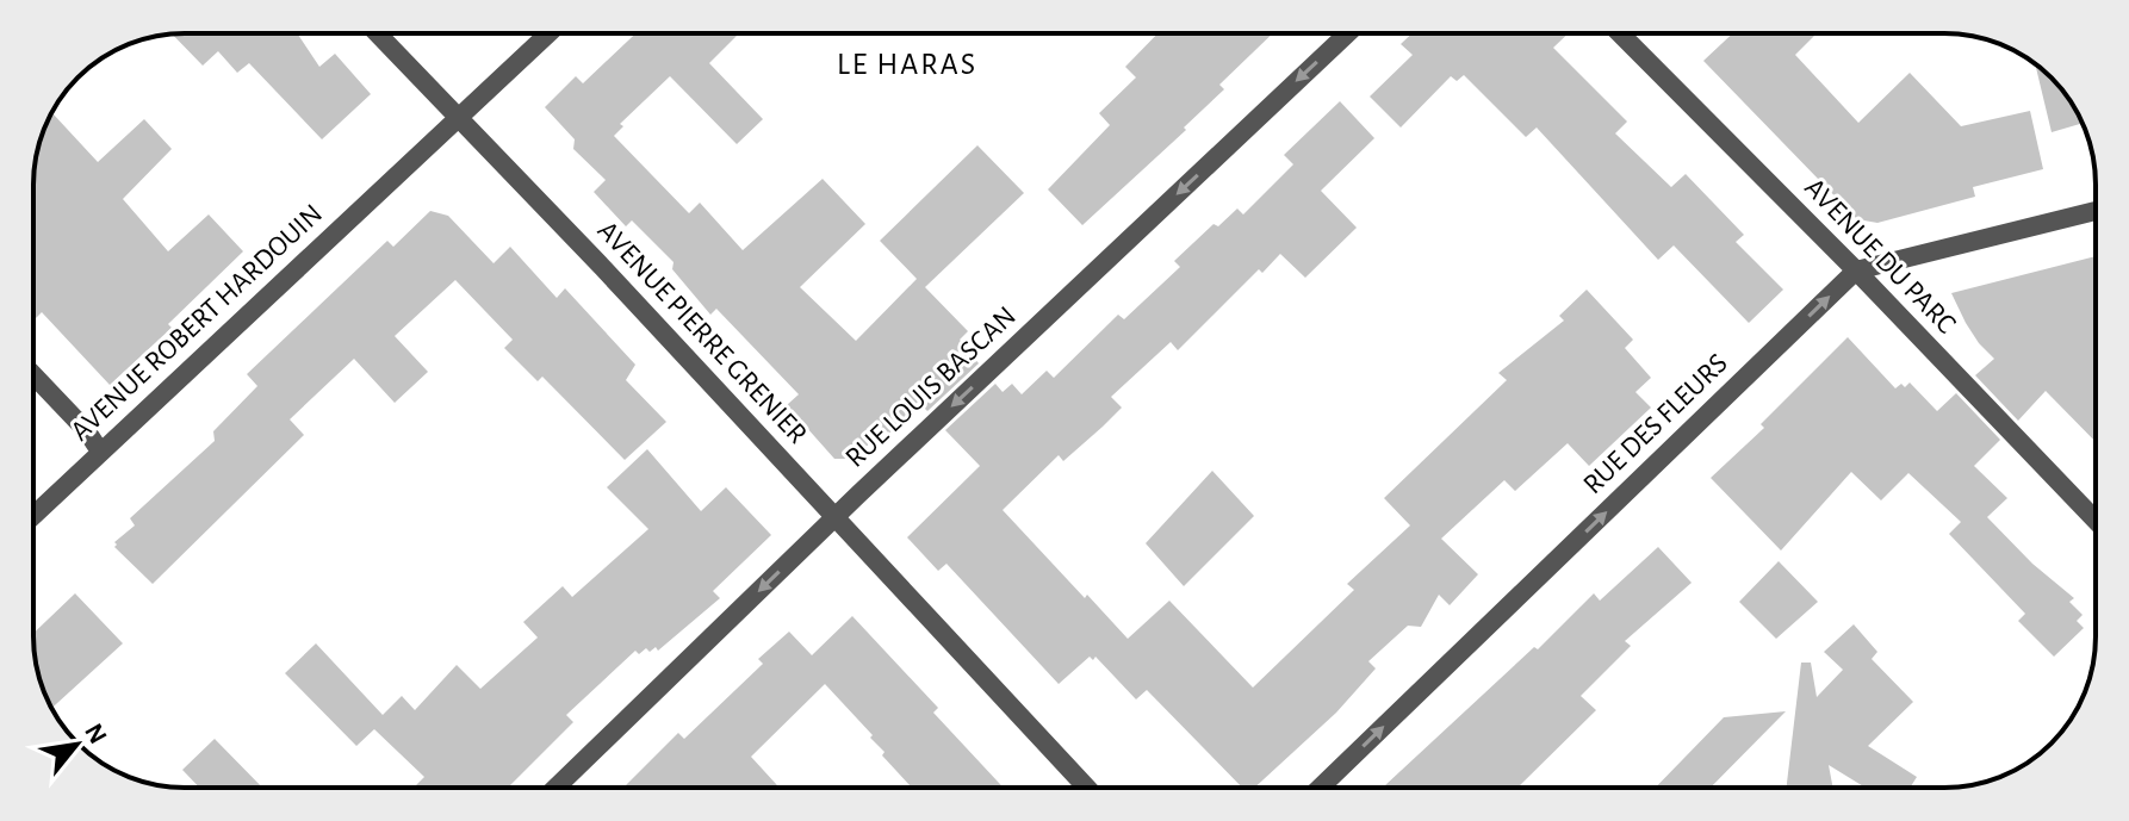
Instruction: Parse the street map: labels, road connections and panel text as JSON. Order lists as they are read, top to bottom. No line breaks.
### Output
{"streets":{"street":["AVENUE DU PARC","AVENUE ROBERT HARDOUIN","AVENUE PIERRE GRENIER","RUE LOUIS BASCAN","RUE DES FLEURS"]},"crossings":[["AVENUE DU PARC","RUE DES FLEURS"],["AVENUE ROBERT HARDOUIN","AVENUE PIERRE GRENIER"],["AVENUE PIERRE GRENIER","RUE LOUIS BASCAN"]],"one_way":["RUE LOUIS BASCAN","RUE DES FLEURS"],"districts":["LE HARAS"],"north":"top right"}
